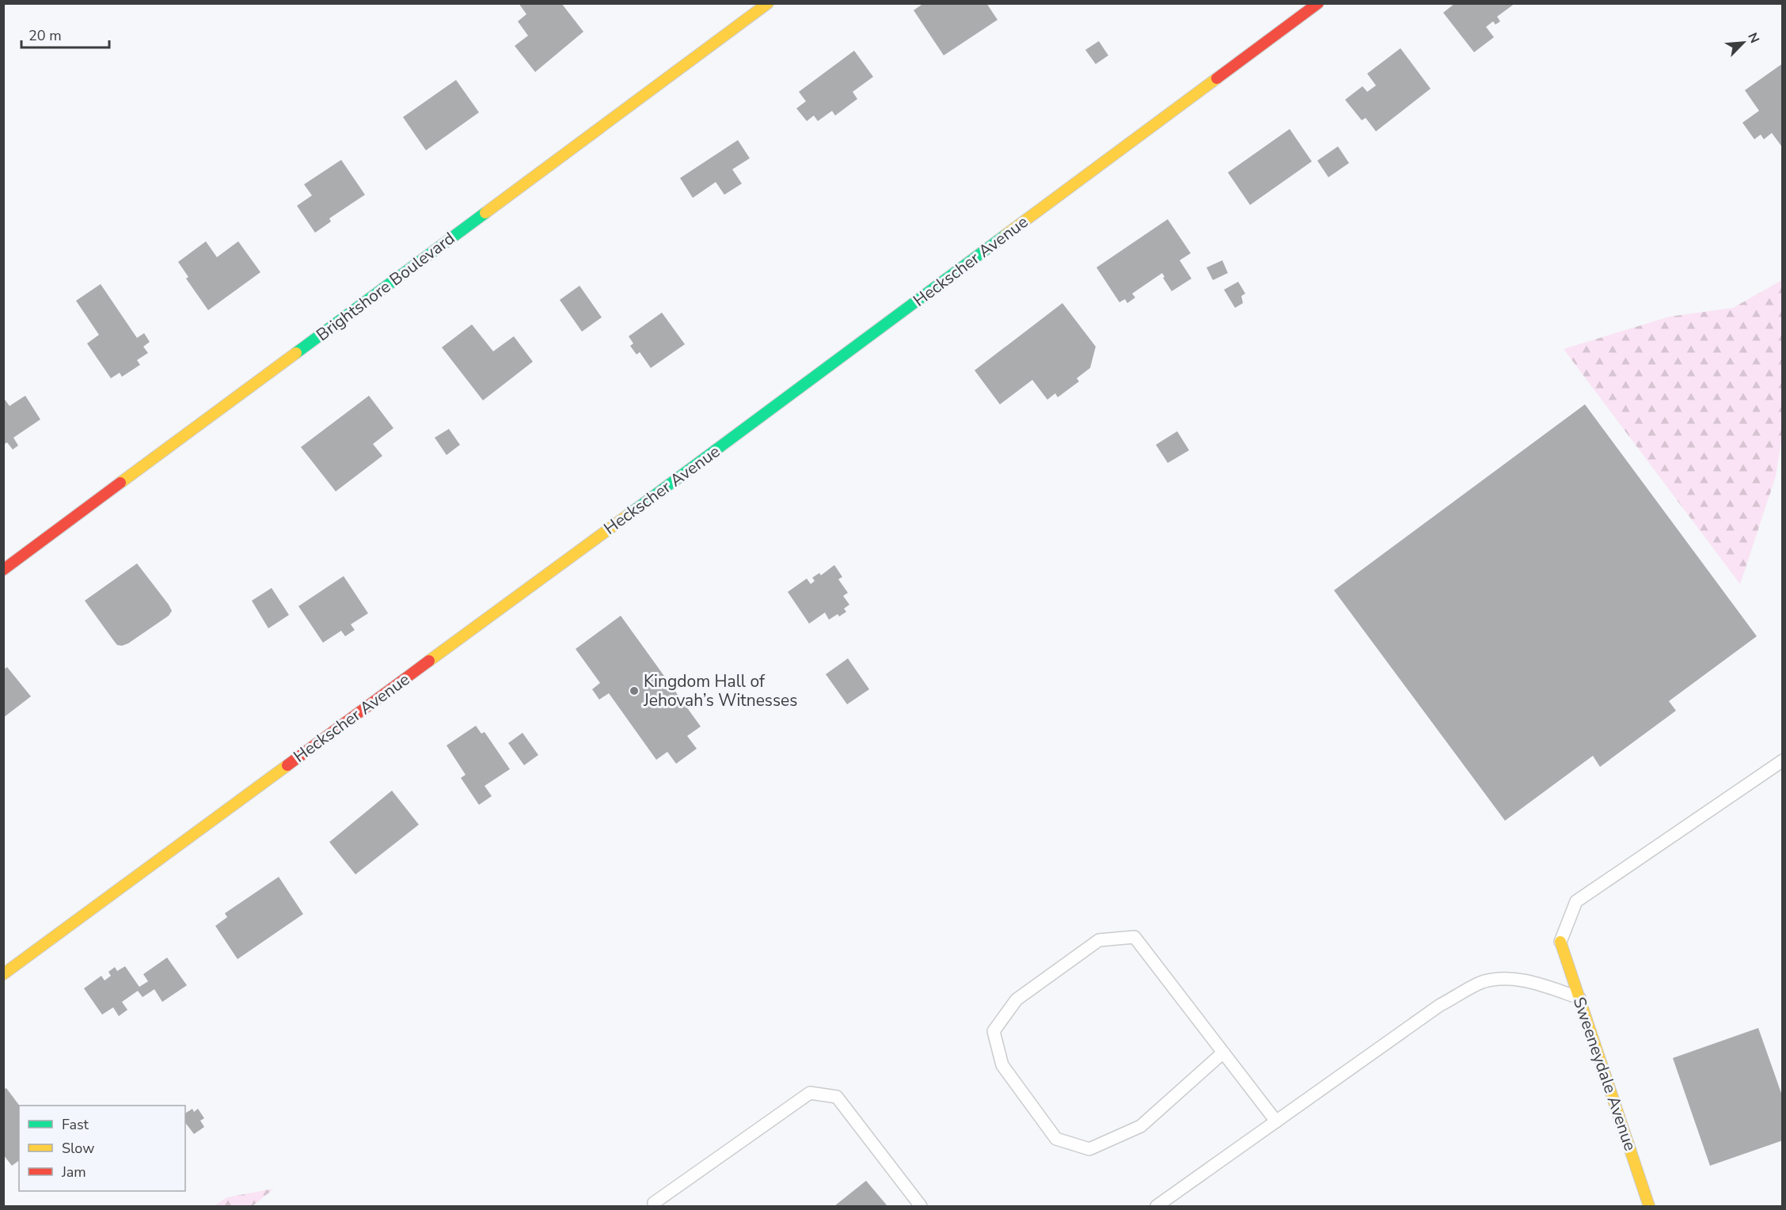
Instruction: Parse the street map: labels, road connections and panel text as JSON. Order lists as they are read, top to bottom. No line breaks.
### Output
{"streets":{"street":["Heckscher Avenue","Brightshore Boulevard","Sweeneydale Avenue"]},"places":["Kingdom Hall of Jehovah’s Witnesses"],"legend":["Fast","Slow","Jam"],"scale_bar":"20 m","north":"top right"}
